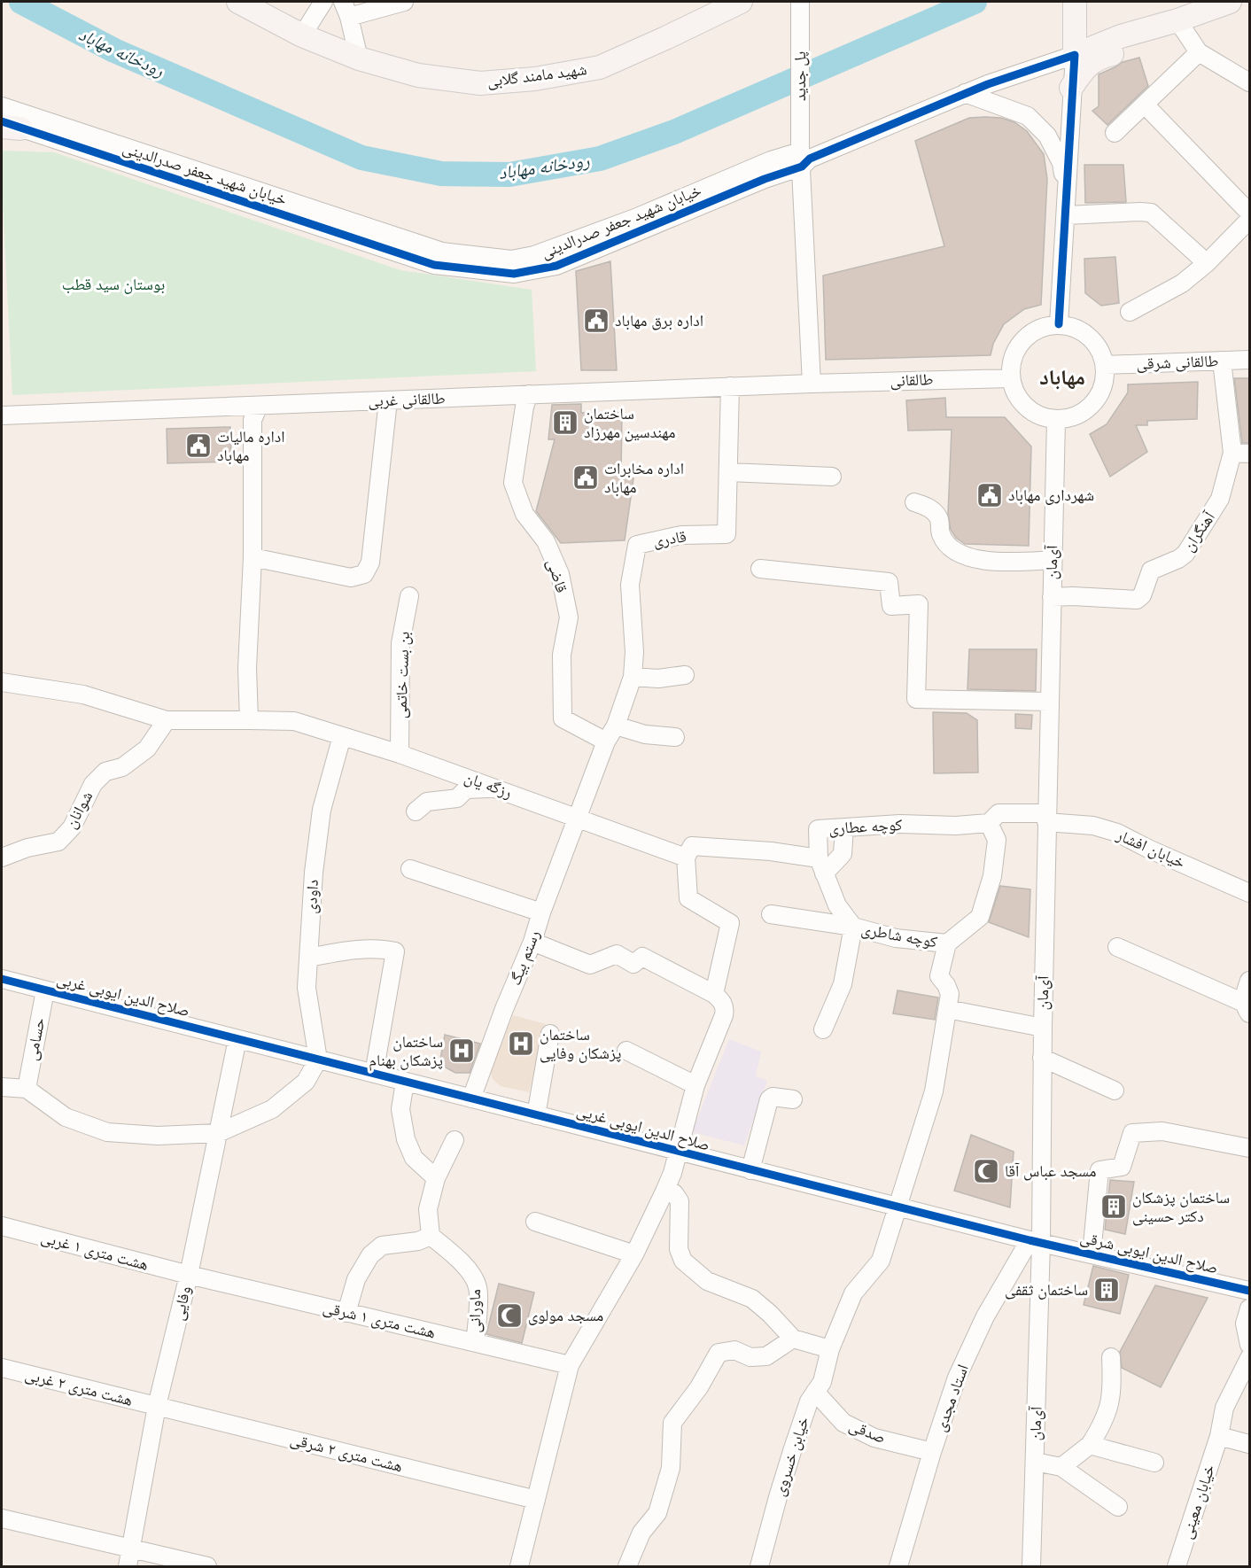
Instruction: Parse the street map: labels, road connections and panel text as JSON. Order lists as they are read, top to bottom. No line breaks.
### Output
{"streets":{"main road":["شهید مامند گلابی"],"street":["پل جدید","خیابان شهید جعفر صدرالدینی","طالقانی شرقی","طالقانی","طالقانی غربی","آهنگران","قادری","آی‌مان","قاضی","بن بست خاتمی","رزگه یان","شوانان","کوچه عطاری","خیابان افشار","داودی","کوچه شاطری","رستم بیگ","صلاح الدین ایوبی غربی","حسامی","صلاح الدین ایوبی غریی","هشت متری ۱ غربی","صلاح الدین ایوبی شرقی","وفایی","ماورانی","هشت متری ۱ شرقی","هشت متری ۲ غربی","استاد مجدی","صدقی","هشت متری ۲ شرقی","خیابن خسروی","خیابان معینی"]},"crossings":[["پل جدید","خیابان شهید جعفر صدرالدینی"],["پل جدید","طالقانی"],["پل جدید","طالقانی غربی"],["طالقانی شرقی","طالقانی"],["طالقانی شرقی","آی‌مان"],["طالقانی","طالقانی غربی"],["طالقانی","آی‌مان"],["طالقانی غربی","قادری"],["طالقانی غربی","قاضی"],["آهنگران","آی‌مان"],["قادری","قاضی"],["قادری","رستم بیگ"],["آی‌مان","کوچه عطاری"],["آی‌مان","خیابان افشار"],["آی‌مان","صلاح الدین ایوبی غریی"],["آی‌مان","صلاح الدین ایوبی شرقی"],["آی‌مان","استاد مجدی"],["قاضی","رستم بیگ"],["بن بست خاتمی","رزگه یان"],["رزگه یان","شوانان"],["رزگه یان","کوچه عطاری"],["رزگه یان","داودی"],["رزگه یان","رستم بیگ"],["کوچه عطاری","خیابان افشار"],["کوچه عطاری","کوچه شاطری"],["داودی","صلاح الدین ایوبی غریی"],["کوچه شاطری","خیابن خسروی"],["رستم بیگ","صلاح الدین ایوبی غریی"],["صلاح الدین ایوبی غربی","حسامی"],["صلاح الدین ایوبی غربی","صلاح الدین ایوبی غریی"],["صلاح الدین ایوبی غربی","وفایی"],["صلاح الدین ایوبی غریی","صلاح الدین ایوبی شرقی"],["صلاح الدین ایوبی غریی","وفایی"],["صلاح الدین ایوبی غریی","استاد مجدی"],["صلاح الدین ایوبی غریی","خیابن خسروی"],["هشت متری ۱ غربی","وفایی"],["هشت متری ۱ غربی","هشت متری ۱ شرقی"],["صلاح الدین ایوبی شرقی","استاد مجدی"],["وفایی","هشت متری ۱ شرقی"],["وفایی","هشت متری ۲ غربی"],["وفایی","هشت متری ۲ شرقی"],["ماورانی","هشت متری ۱ شرقی"],["هشت متری ۲ غربی","هشت متری ۲ شرقی"],["استاد مجدی","صدقی"],["صدقی","خیابن خسروی"]],"districts":["مهاباد"],"water":["رودخانه مهاباد"],"parks":["بوستان سید قطب"],"places":{"public building":["اداره برق مهاباد","اداره مالیات مهاباد","اداره مخابرات مهاباد","شهرداری مهاباد"],"building":["ساختمان مهندسین مهرزاد","ساختمان پزشکان دکتر حسینی","ساختمان ثقفی"],"hospital":["ساختمان پزشکان وفایی","ساختمان پزشکان بهنام"],"mosque":["مسجد عباس آقا","مسجد مولوی"]}}
